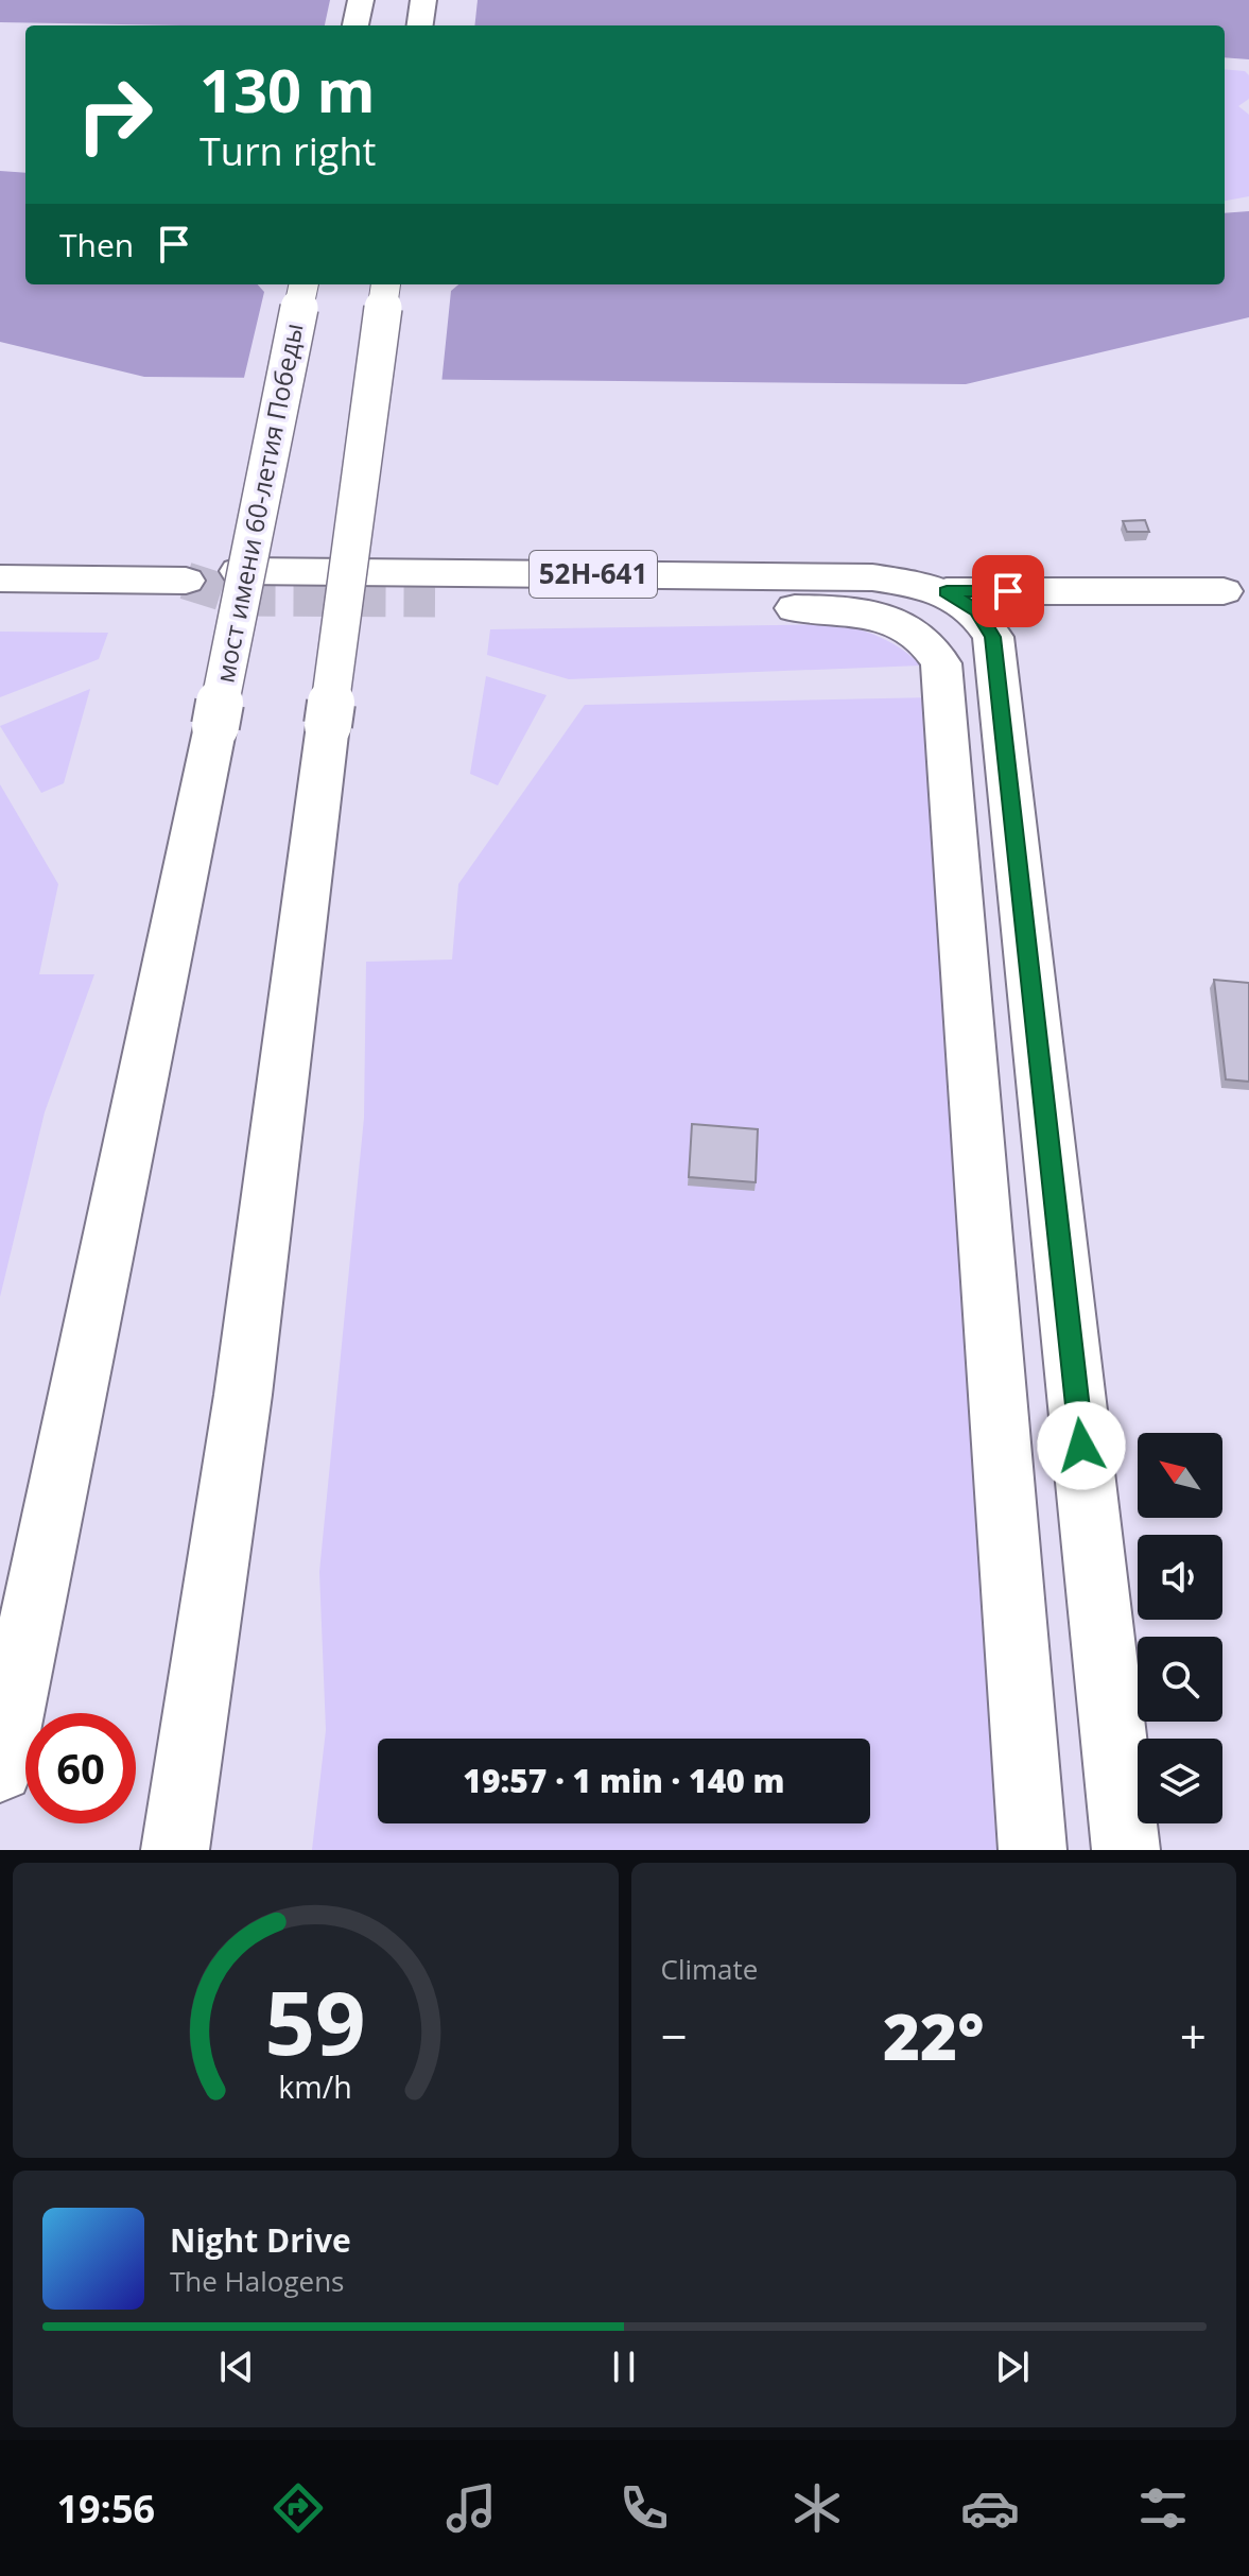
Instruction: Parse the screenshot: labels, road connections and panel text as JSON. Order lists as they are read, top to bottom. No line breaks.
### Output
{"streets":{"main road":["мост имени 60-летия Победы","52Н-641"]},"north":"top left","page":{"turn":["130 m","Turn right"],"then":"Then","limit":"60","trip":"19:57 · 1 min · 140 m","tile":"Climate","heat":["−","22°","+"],"song":["Night Drive","The Halogens"],"tabs":"19:56","gauge":["59","km/h"]}}
